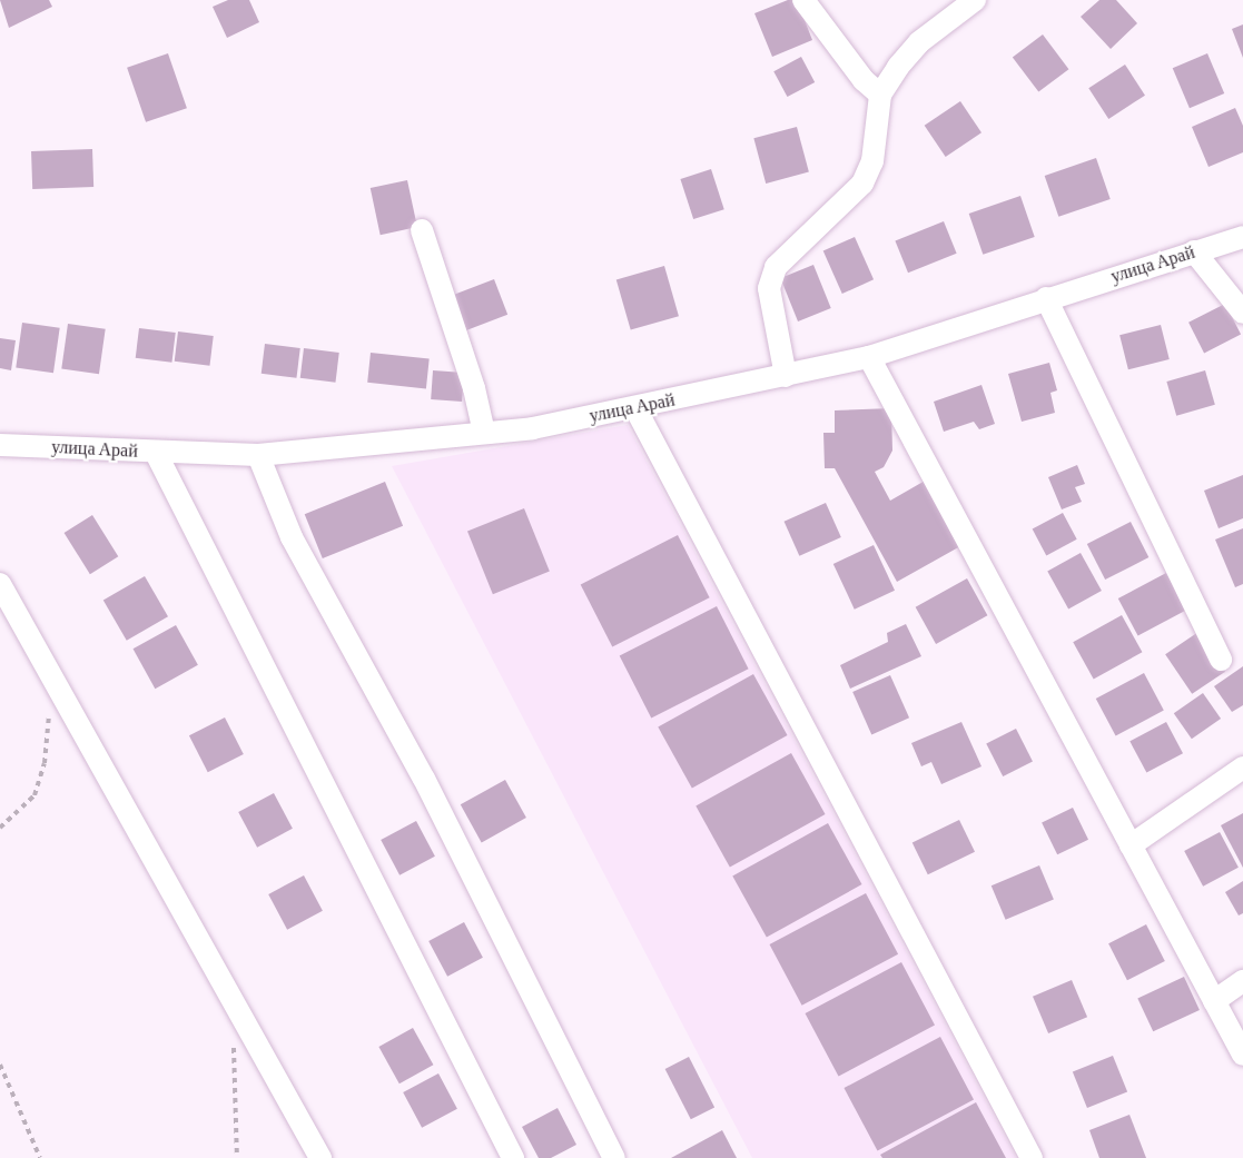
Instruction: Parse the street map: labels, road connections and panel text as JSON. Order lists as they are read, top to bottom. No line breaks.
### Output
{"streets":{"street":["улица Арай"]}}
